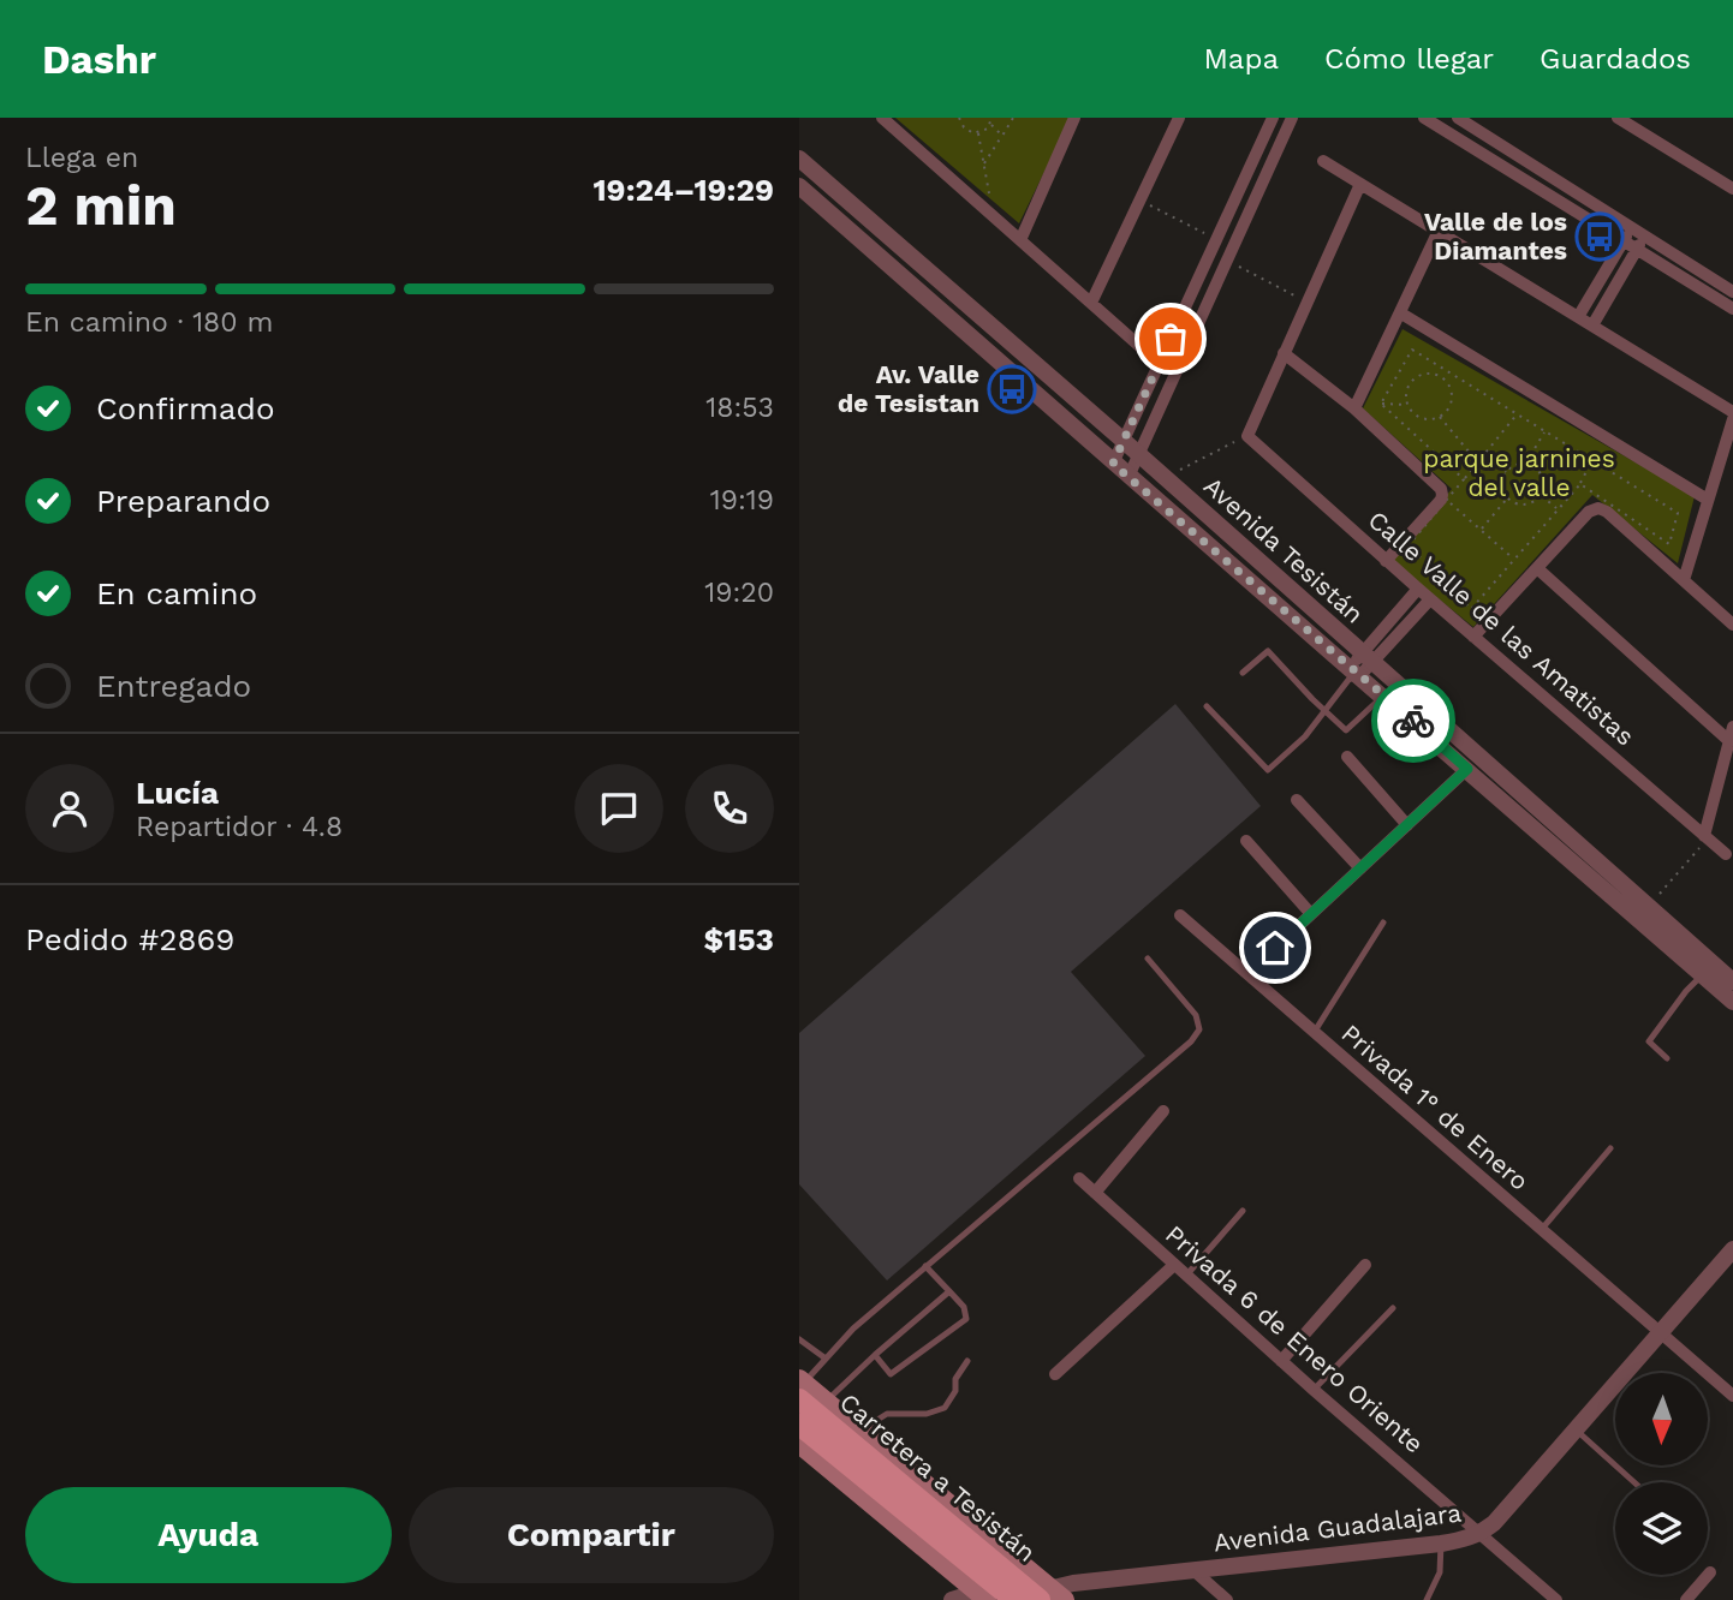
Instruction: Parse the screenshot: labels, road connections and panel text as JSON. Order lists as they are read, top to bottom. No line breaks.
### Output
{"streets":{"main road":["Carretera a Tesistán"],"street":["Avenida Tesistán","Calle Valle de las Amatistas","Privada 1° de Enero","Privada 6 de Enero Oriente","Avenida Guadalajara"]},"crossings":[["Privada 1° de Enero","Avenida Guadalajara"],["Privada 6 de Enero Oriente","Avenida Guadalajara"],["Carretera a Tesistán","Avenida Guadalajara"]],"parks":["parque jarnines del valle"],"places":{"bus stop":["Valle de los Diamantes","Av. Valle de Tesistan"]},"north":"bottom","page":{"header":"Dashr","nav":["Mapa","Cómo llegar","Guardados"],"heading":["2 min","Llega en","19:24–19:29"],"panel":["Lucía","Repartidor · 4.8","Pedido #2869","$153"],"bar":"En camino · 180 m","list":[["Confirmado","18:53"],["Preparando","19:19"],["En camino","19:20"],"Entregado"],"buttons":["Ayuda","Compartir"]}}
